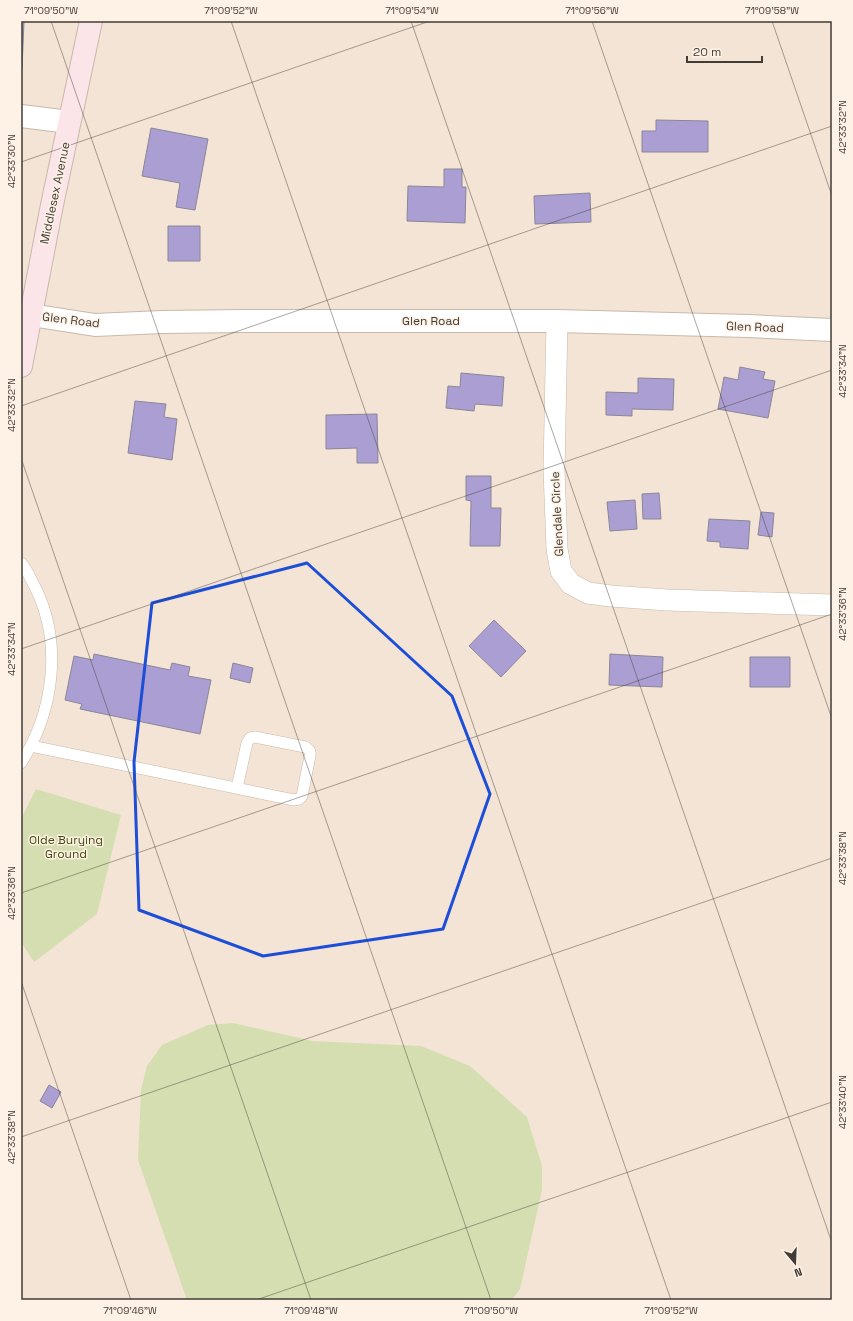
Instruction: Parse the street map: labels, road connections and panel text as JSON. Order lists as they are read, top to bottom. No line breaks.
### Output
{"streets":{"main road":["Middlesex Avenue"],"street":["Glen Road","Glendale Circle"]},"crossings":[["Middlesex Avenue","Glen Road"],["Glen Road","Glendale Circle"]],"parks":["Olde Burying Ground"],"scale_bar":"20 m","north":"bottom","coordinates":["71°09'50\"W","71°09'52\"W","71°09'54\"W","71°09'56\"W","71°09'58\"W","42°33'32\"N","42°33'30\"N","42°33'34\"N","42°33'36\"N","42°33'38\"N","42°33'40\"N","71°09'46\"W","71°09'48\"W"]}
